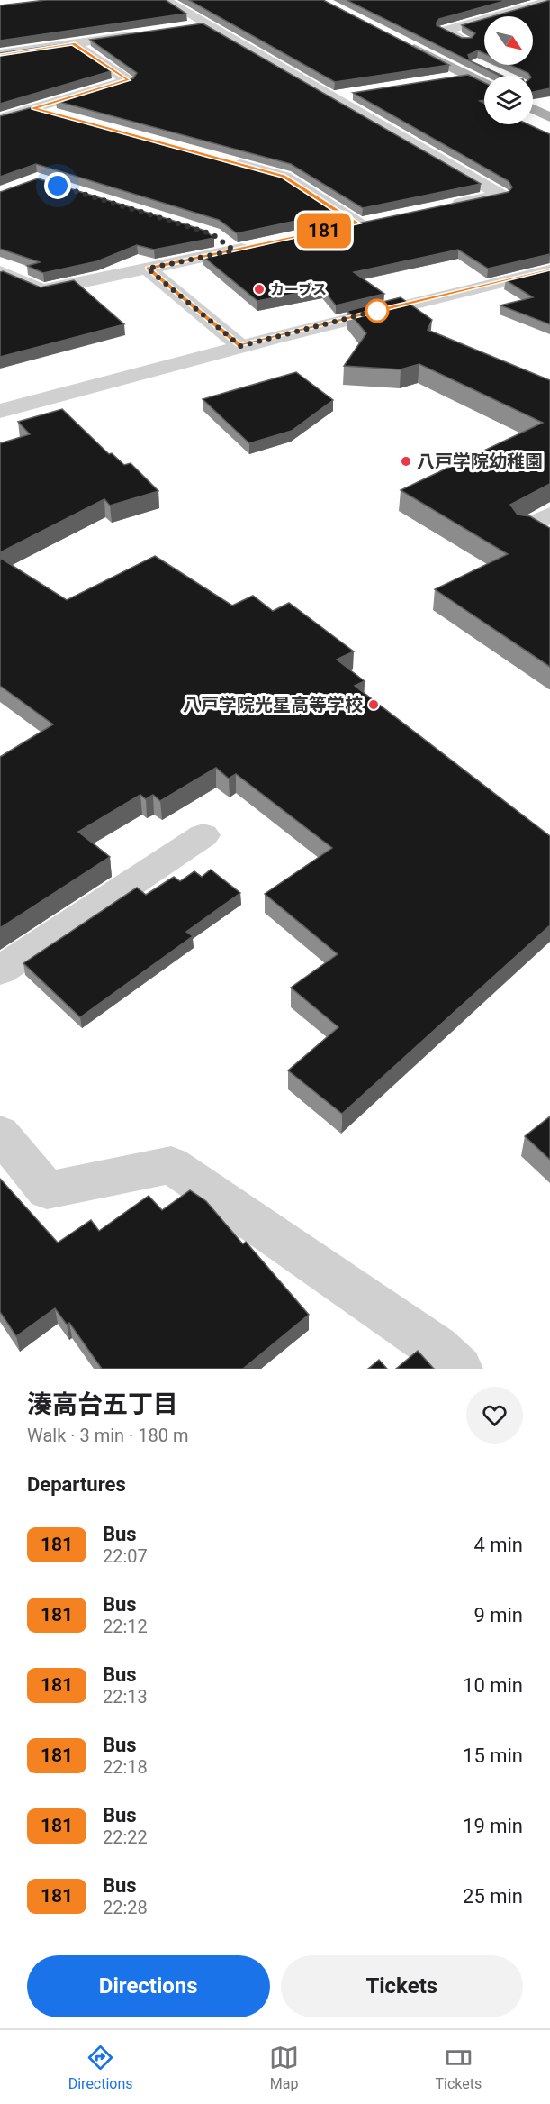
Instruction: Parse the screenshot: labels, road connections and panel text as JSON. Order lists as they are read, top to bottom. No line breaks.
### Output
{"places":["カーブス","八戸学院幼稚園","八戸学院光星高等学校"],"lines":["bus line 181"],"north":"bottom right","page":{"on_map":"181","heading":[["湊高台五丁目","Walk · 3 min · 180 m"],"Departures"],"list":[{"mark":"181","name":"Bus","note":"22:07","value":"4 min"},{"mark":"181","name":"Bus","note":"22:12","value":"9 min"},{"mark":"181","name":"Bus","note":"22:13","value":"10 min"},{"mark":"181","name":"Bus","note":"22:18","value":"15 min"},{"mark":"181","name":"Bus","note":"22:22","value":"19 min"},{"mark":"181","name":"Bus","note":"22:28","value":"25 min"}],"buttons":["Directions","Tickets"],"tabs":["Directions","Map","Tickets"]}}
